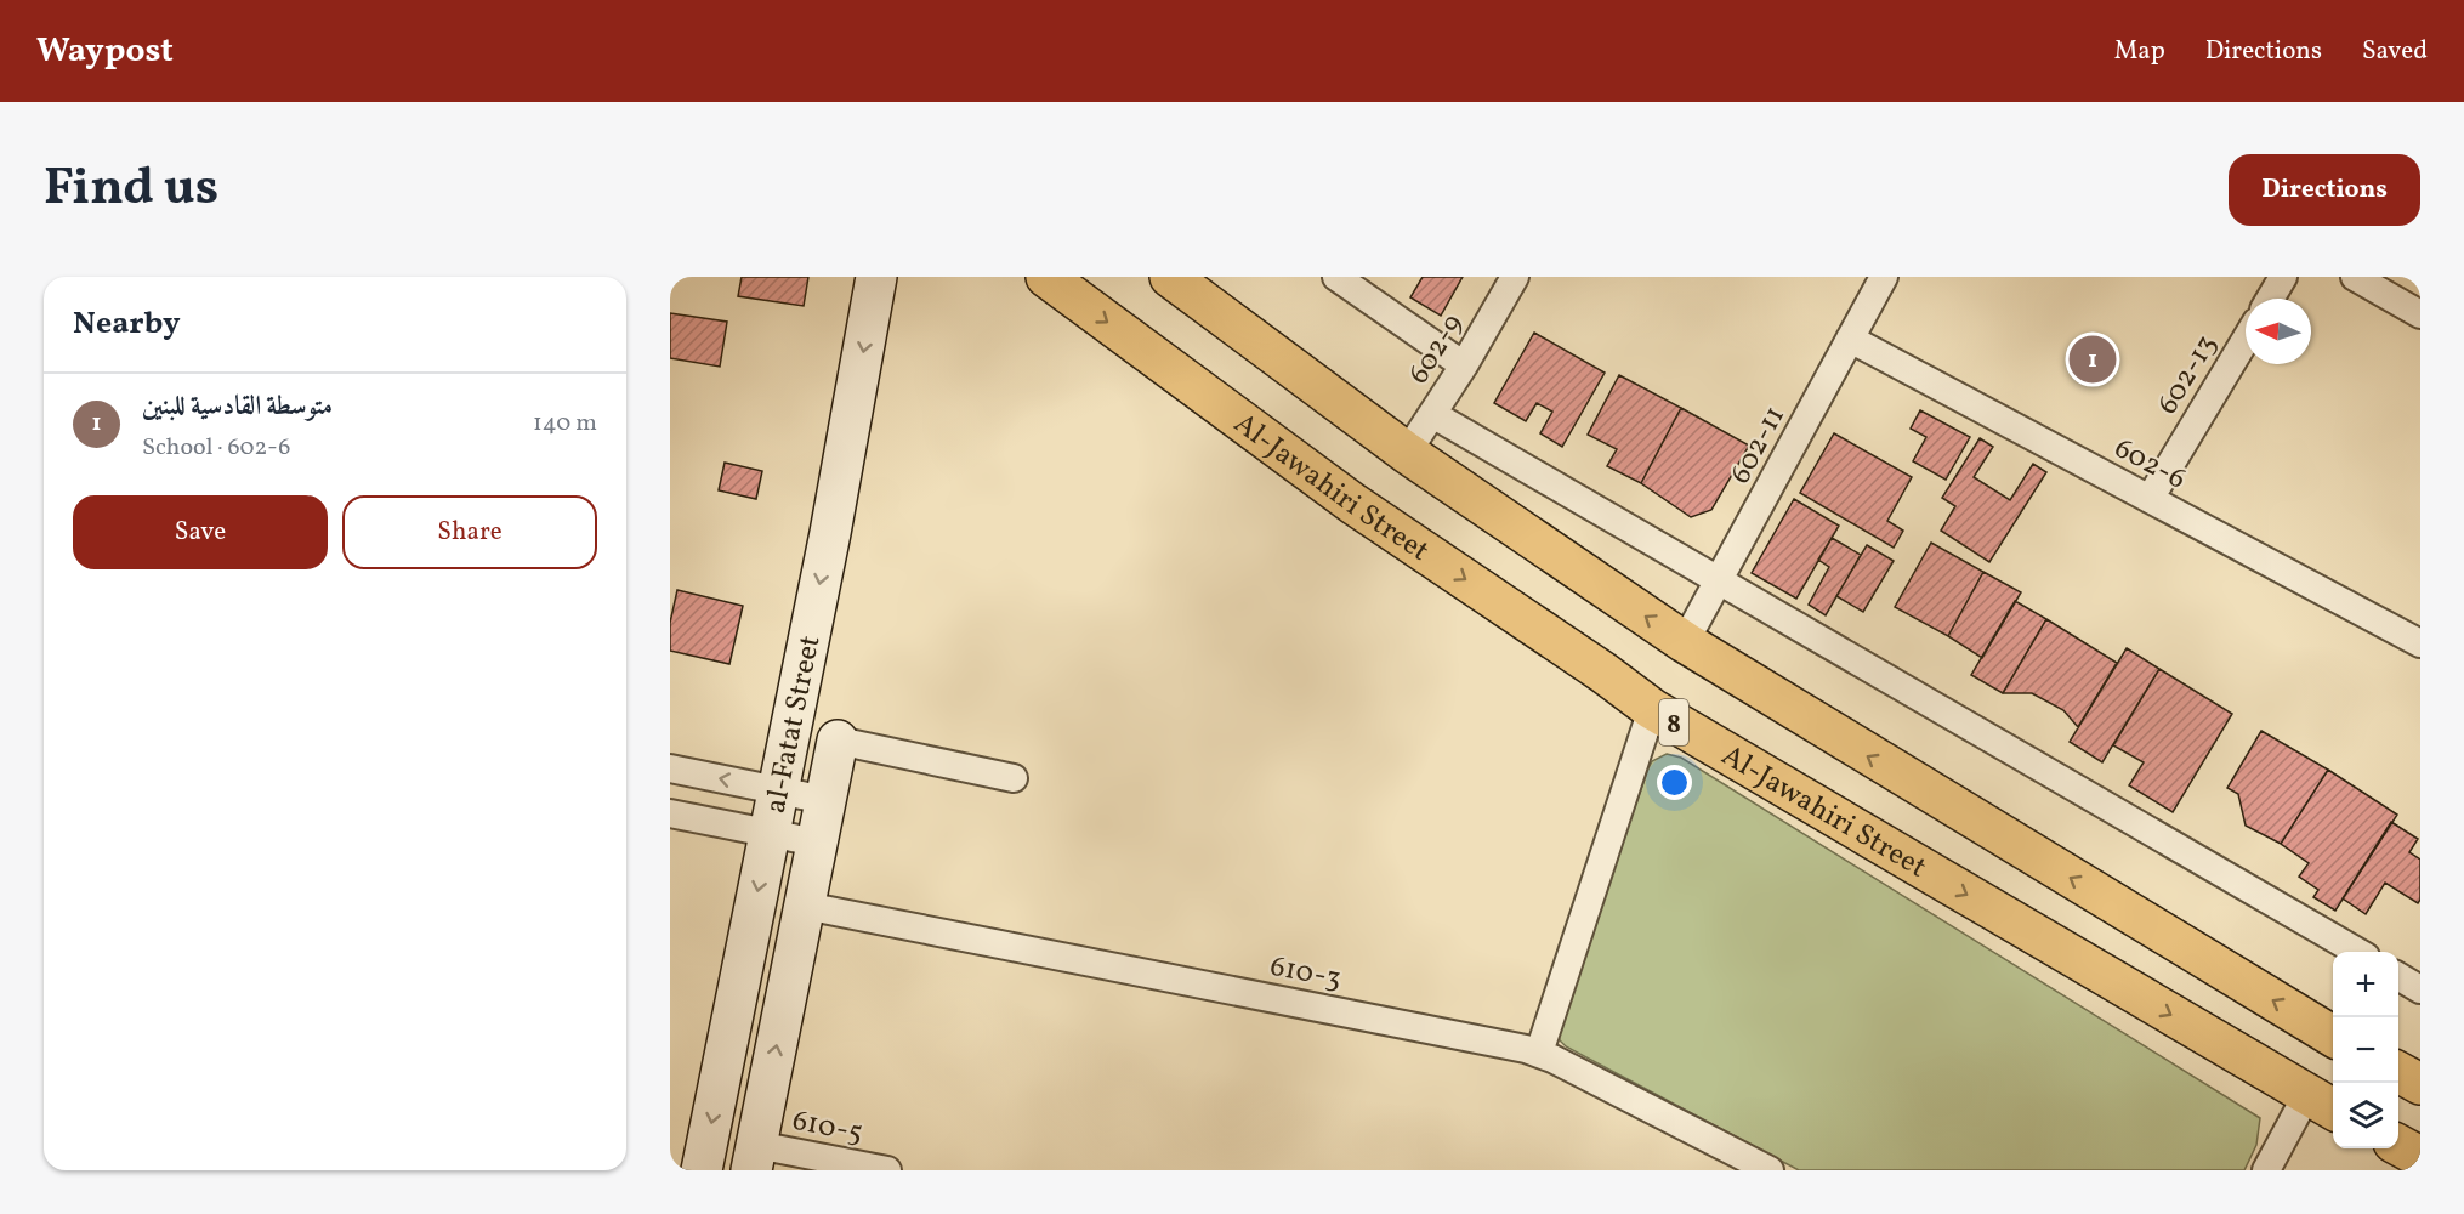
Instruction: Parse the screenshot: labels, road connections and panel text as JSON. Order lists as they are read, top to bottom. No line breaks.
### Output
{"streets":{"main road":["Al-Jawahiri Street","8"],"street":["602-9","602-13","602-11","602-6","al-Fatat Street","610-3","610-5"]},"crossings":[["602-13","602-6"],["602-11","602-6"],["al-Fatat Street","610-3"],["al-Fatat Street","610-5"]],"north":"left","page":{"header":"Waypost","nav":["Map","Directions","Saved"],"title":"Find us","buttons":["Directions",["Save","Share"]],"heading":"Nearby","pins":"1","list":[{"mark":"1","name":"متوسطة القادسية للبنين","note":"School · 602-6","value":"140 m"}],"map_buttons":["+","−"]}}
